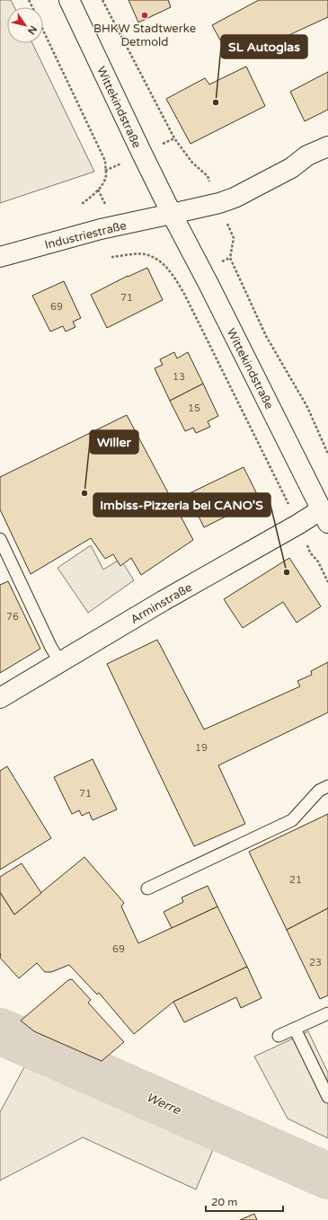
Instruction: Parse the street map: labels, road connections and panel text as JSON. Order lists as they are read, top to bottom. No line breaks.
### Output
{"streets":{"street":["Wittekindstraße","Industriestraße","Arminstraße"]},"crossings":[["Wittekindstraße","Industriestraße"],["Wittekindstraße","Arminstraße"]],"water":["Werre"],"places":["BHKW Stadtwerke Detmold","SL Autoglas","Willer","Imbiss-Pizzeria bei CANO'S"],"house_numbers":["71","69","13","15","76","19","71","21","69","23"],"scale_bar":"20 m","north":"bottom right"}
